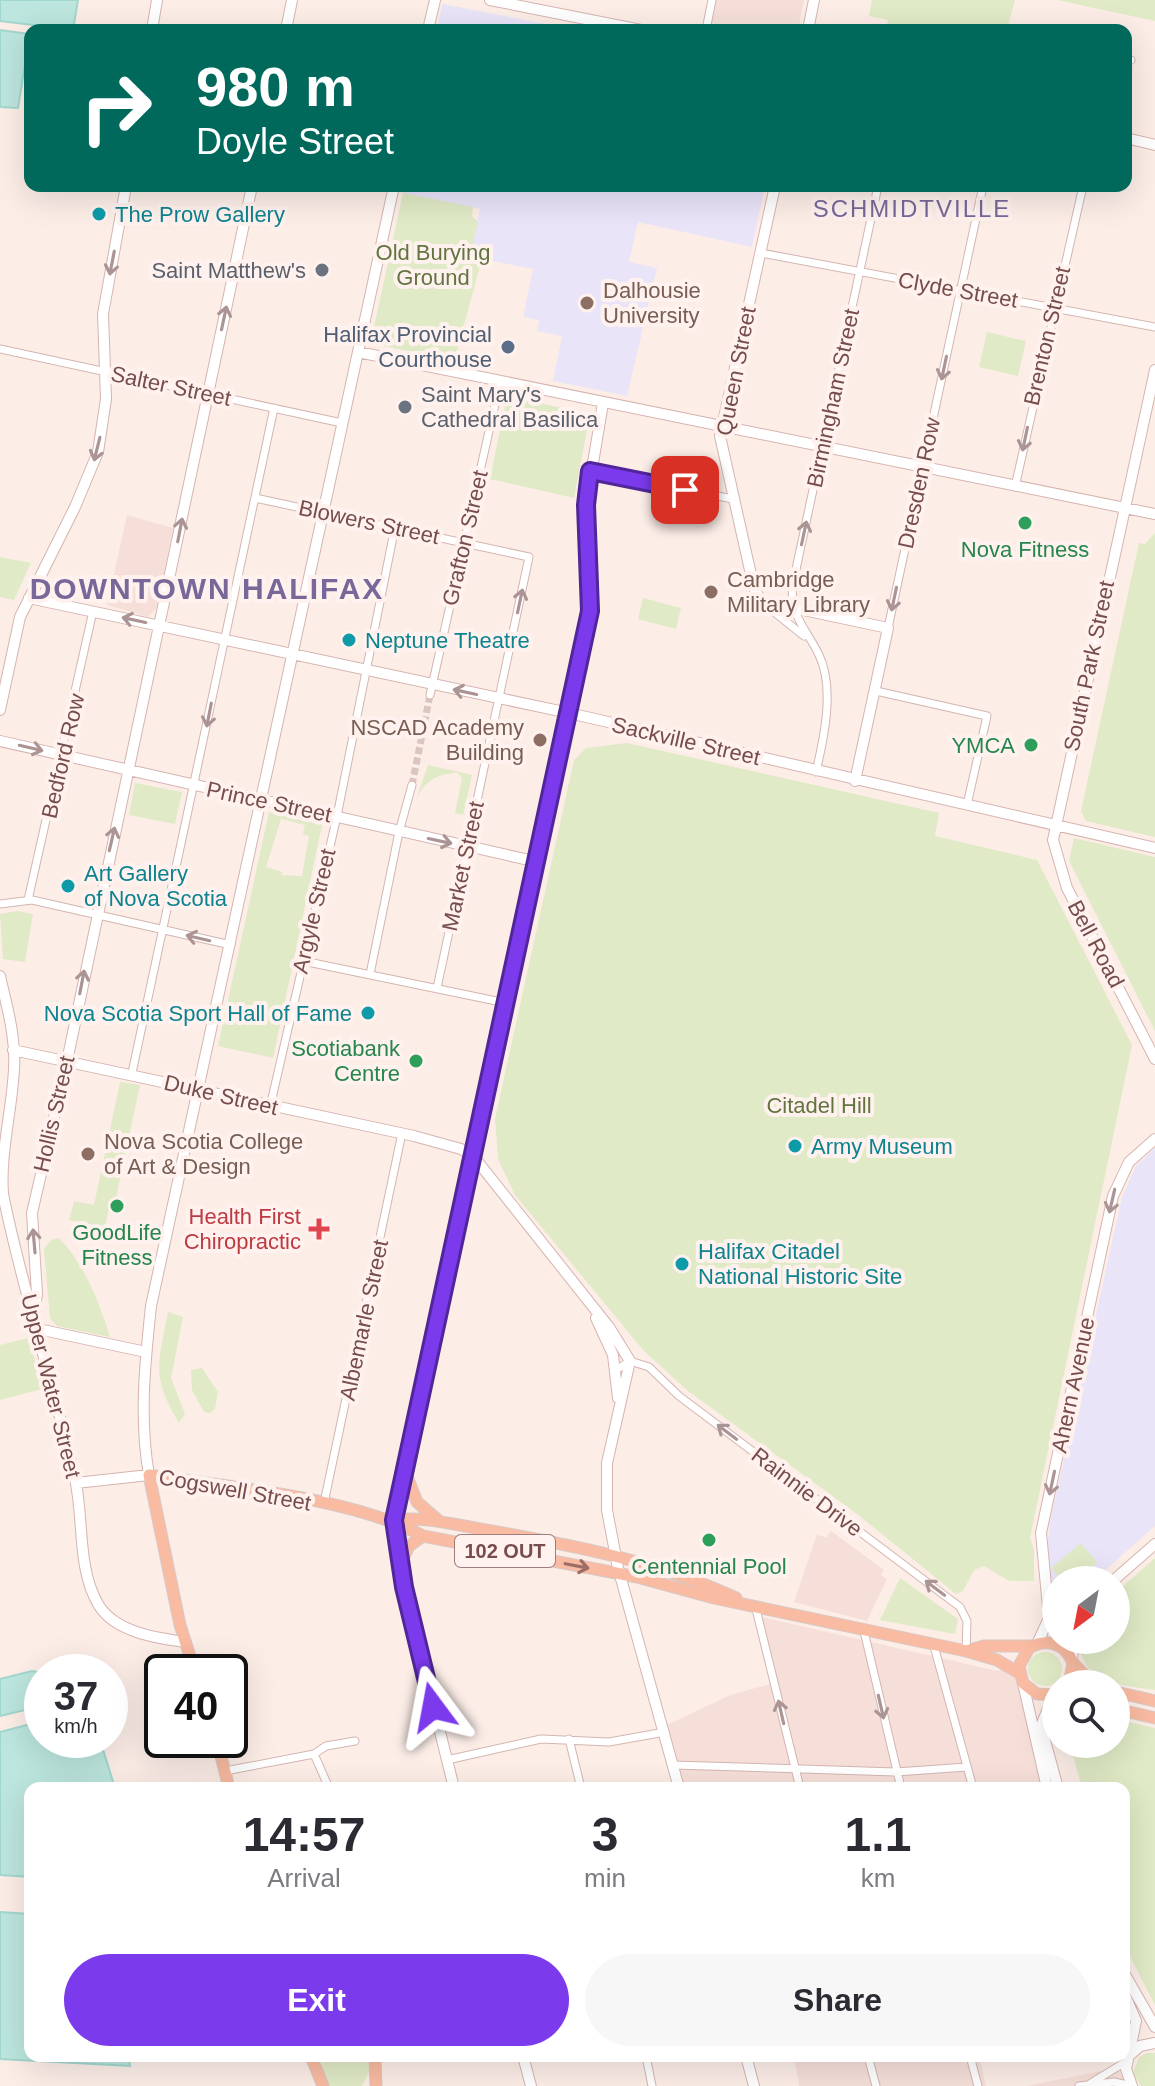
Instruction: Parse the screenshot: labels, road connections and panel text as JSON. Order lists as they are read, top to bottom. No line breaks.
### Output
{"streets":{"main road":["Cogswell Street","102 OUT"],"street":["Clyde Street","Brenton Street","Queen Street","Salter Street","Birmingham Street","Dresden Row","Blowers Street","Grafton Street","South Park Street","Sackville Street","Bedford Row","Prince Street","Market Street","Argyle Street","Bell Road","Duke Street","Hollis Street","Albemarle Street","Ahern Avenue","Upper Water Street","Rainnie Drive"]},"crossings":[["Clyde Street","Brenton Street"],["Clyde Street","Queen Street"],["Clyde Street","Birmingham Street"],["Clyde Street","Dresden Row"],["Salter Street","Hollis Street"],["Dresden Row","Sackville Street"],["Blowers Street","Grafton Street"],["Blowers Street","Market Street"],["Blowers Street","Argyle Street"],["Grafton Street","Sackville Street"],["South Park Street","Sackville Street"],["South Park Street","Bell Road"],["Sackville Street","Bedford Row"],["Sackville Street","Market Street"],["Sackville Street","Argyle Street"],["Sackville Street","Bell Road"],["Sackville Street","Hollis Street"],["Bedford Row","Prince Street"],["Prince Street","Market Street"],["Prince Street","Argyle Street"],["Prince Street","Hollis Street"],["Argyle Street","Duke Street"],["Duke Street","Hollis Street"],["Duke Street","Albemarle Street"],["Duke Street","Upper Water Street"],["Hollis Street","Upper Water Street"],["Albemarle Street","Cogswell Street"],["Ahern Avenue","Cogswell Street"],["Upper Water Street","Cogswell Street"],["Cogswell Street","Rainnie Drive"],["Cogswell Street","102 OUT"]],"one_way":["Brenton Street","Birmingham Street","Dresden Row","Ahern Avenue","Rainnie Drive"],"districts":["SCHMIDTVILLE","DOWNTOWN HALIFAX"],"parks":["Old Burying Ground","Citadel Hill"],"places":{"other":["The Prow Gallery","Saint Matthew's","Dalhousie University","Halifax Provincial Courthouse","Saint Mary's Cathedral Basilica","Nova Fitness","Cambridge Military Library","Neptune Theatre","NSCAD Academy Building","YMCA","Art Gallery of Nova Scotia","Nova Scotia Sport Hall of Fame","Scotiabank Centre","Army Museum","Nova Scotia College of Art & Design","GoodLife Fitness","Halifax Citadel National Historic Site","Centennial Pool"],"health":["Health First Chiropractic"]},"north":"bottom left","page":{"turn":["980 m","Doyle Street"],"speed":"37 km/h","limit":"40","eta":["14:57","Arrival","3","min","1.1","km"],"buttons":["Exit","Share"]}}
